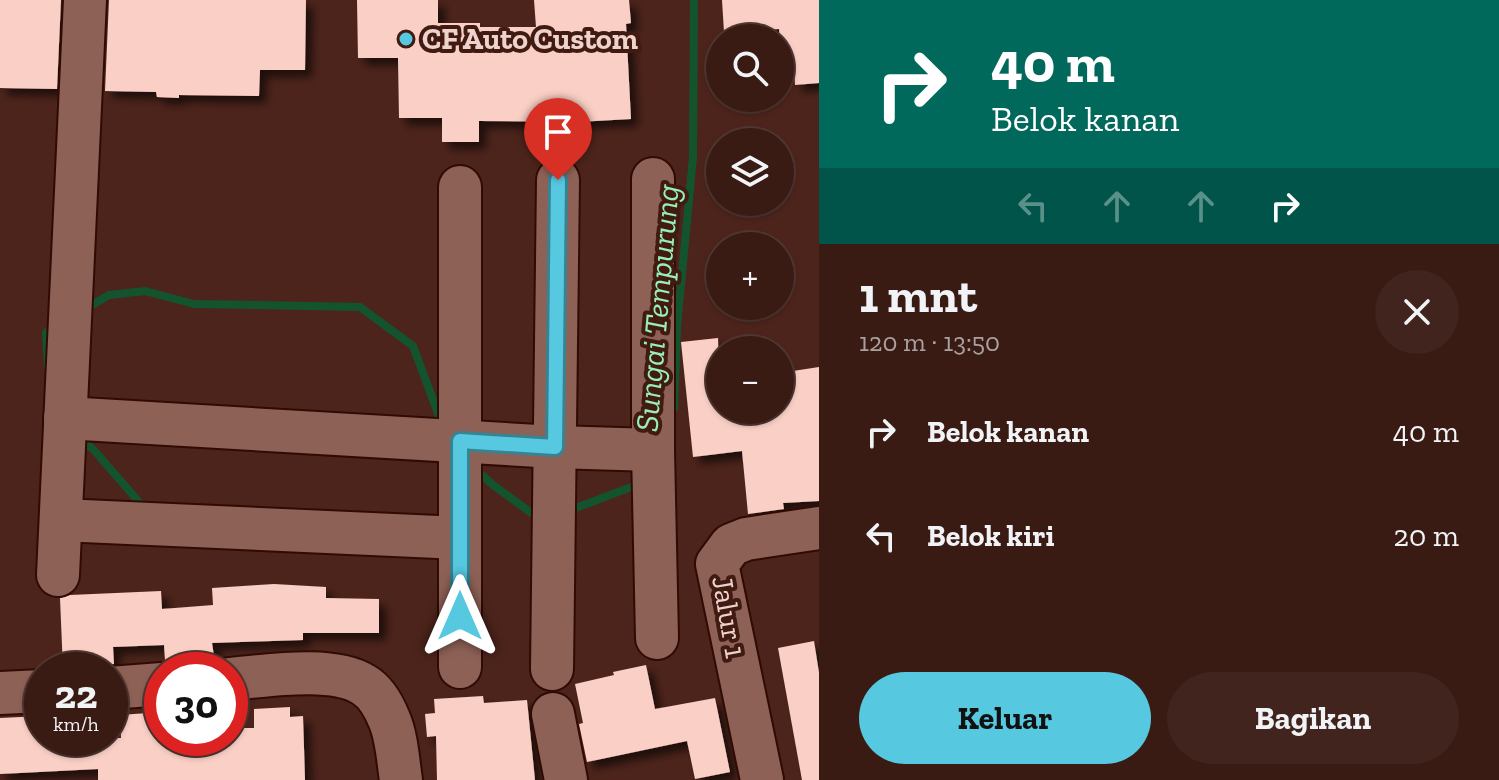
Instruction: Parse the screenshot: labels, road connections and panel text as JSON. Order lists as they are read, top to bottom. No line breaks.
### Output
{"streets":{"street":["Jalur 1"]},"water":["Sungai Tempurung"],"places":["CF Auto Custom"],"page":{"turn":["40 m","Belok kanan"],"map_buttons":["+","−"],"heading":["1 mnt","120 m · 13:50"],"list":[{"name":"Belok kanan","value":"40 m"},{"name":"Belok kiri","value":"20 m"}],"speed":"22 km/h","limit":"30","buttons":["Keluar","Bagikan"]}}
